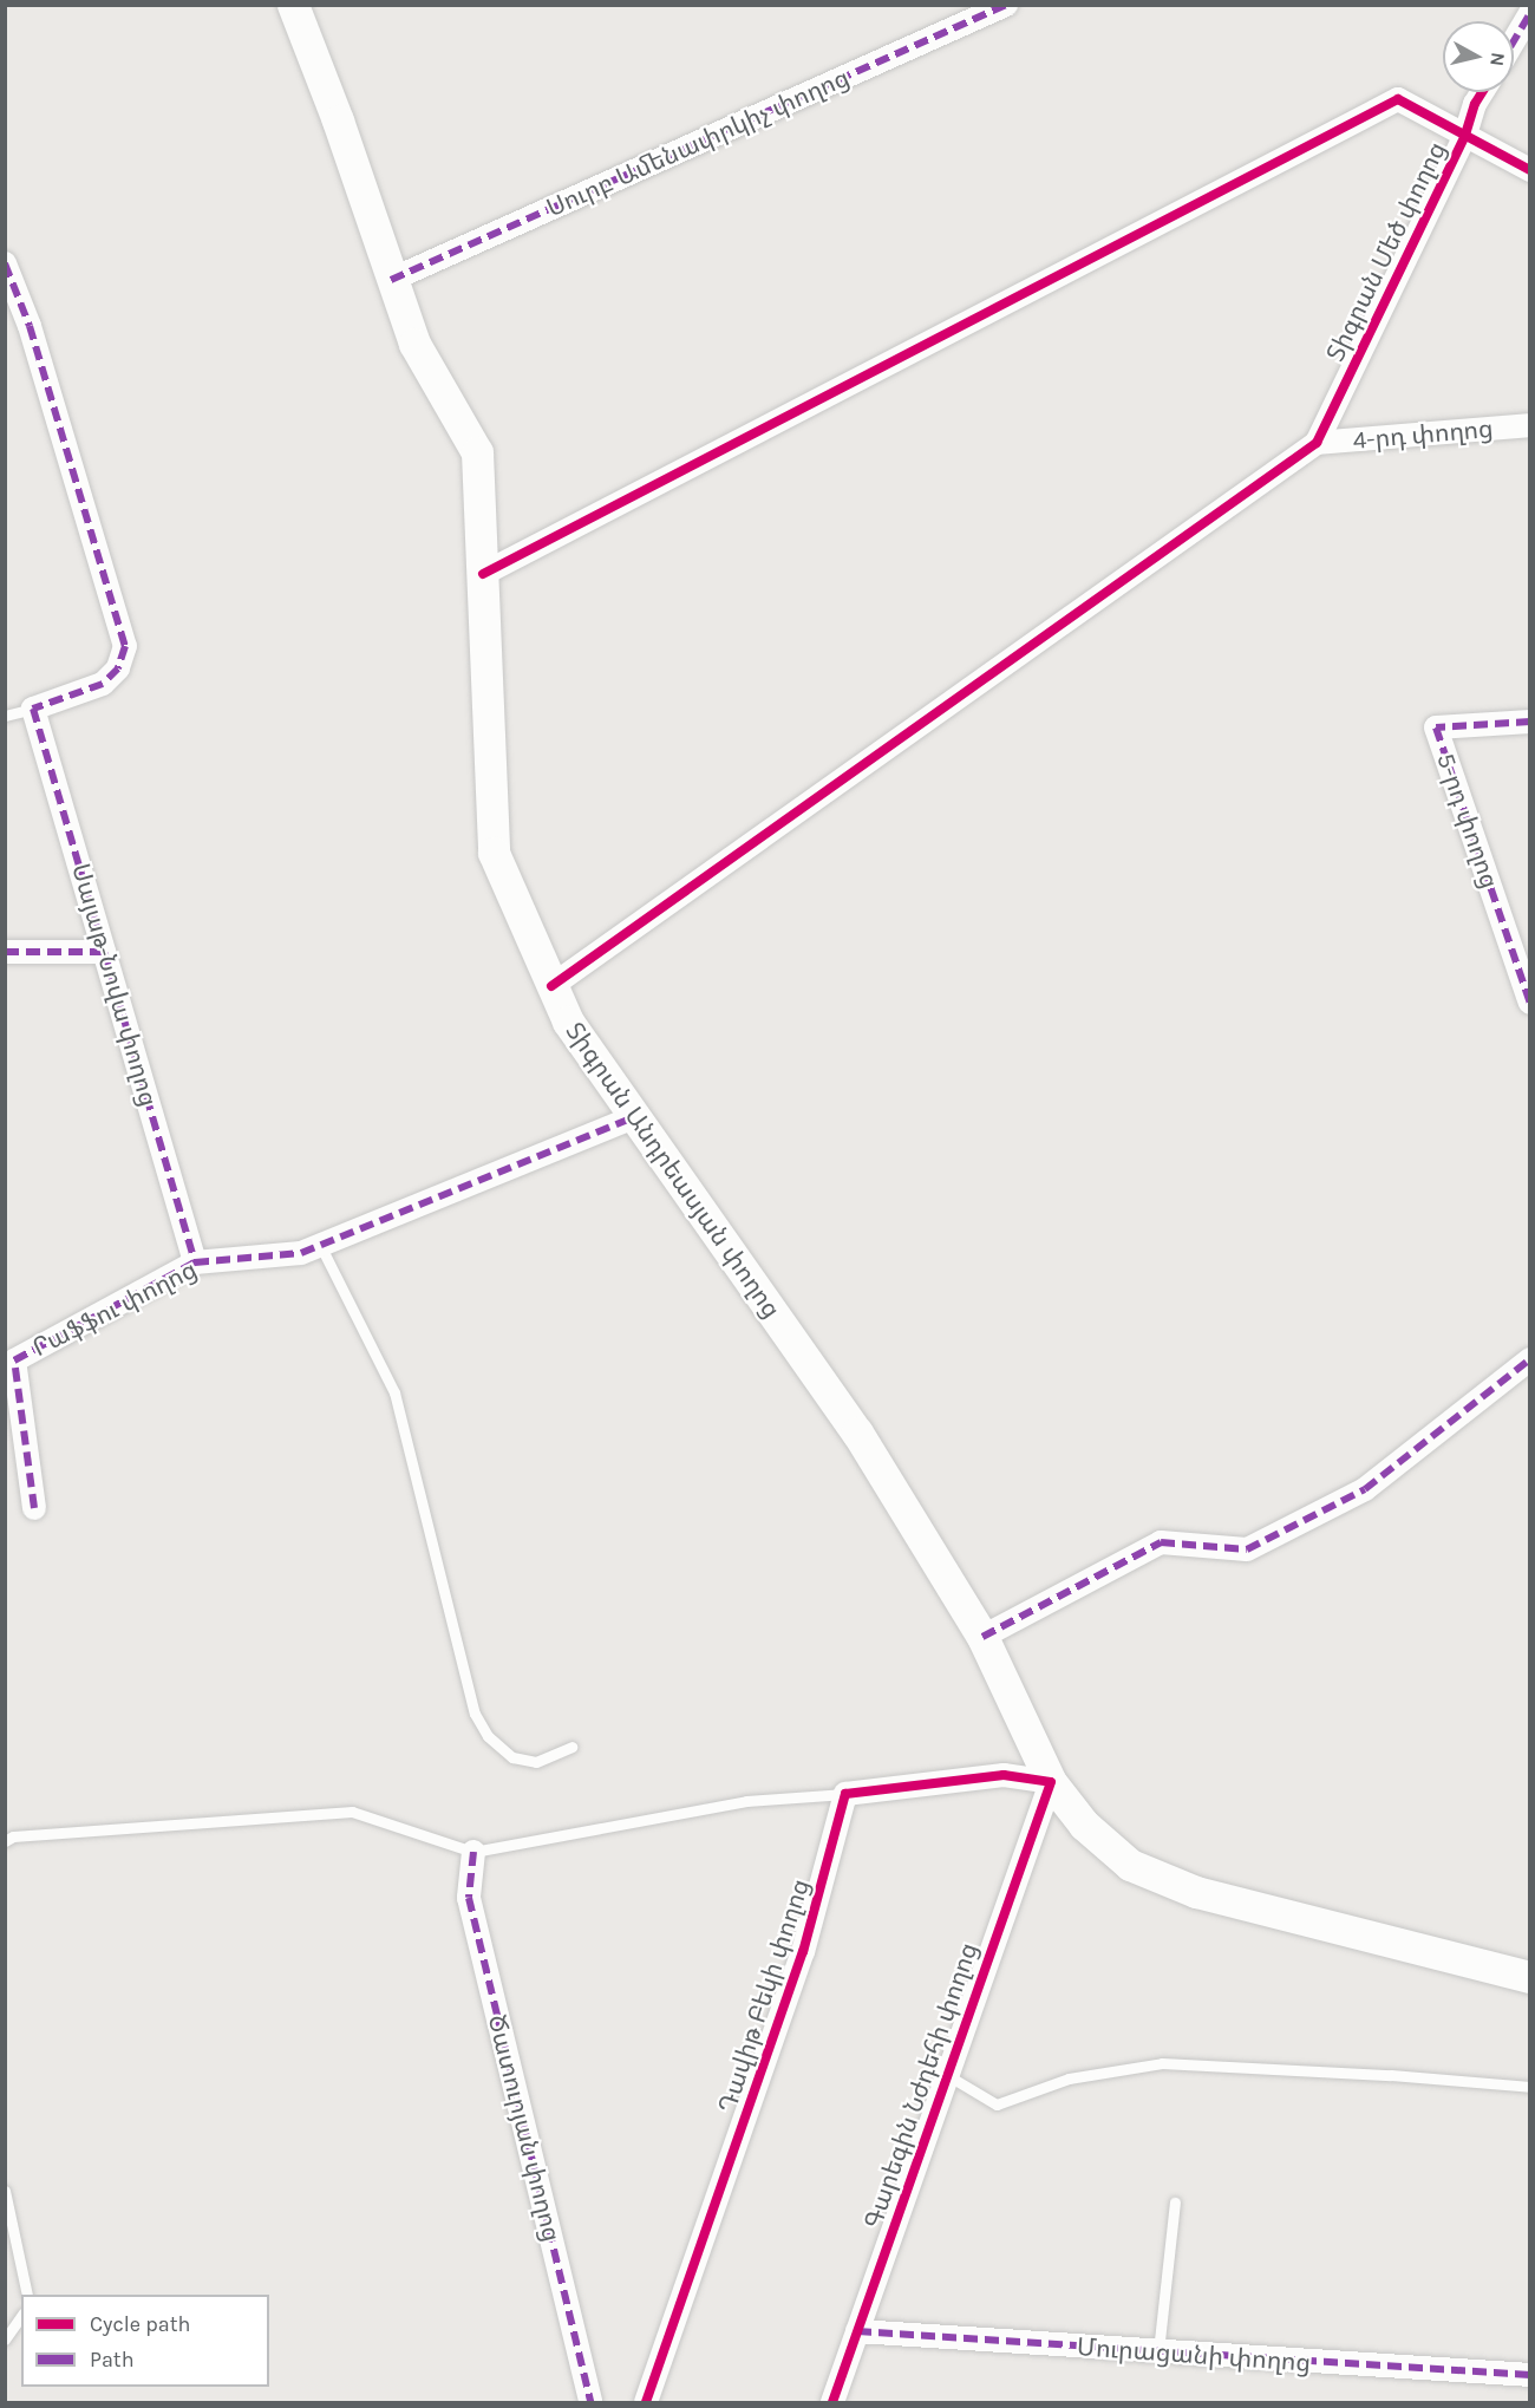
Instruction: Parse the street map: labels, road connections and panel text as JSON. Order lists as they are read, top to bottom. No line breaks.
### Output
{"streets":{"main road":["Տիգրան Անդրեասյան փողոց"],"street":["Սուրբ Ամենափրկիչ փողոց","Տիգրան Մեծ փողոց","4-րդ փողոց","5-րդ փողոց","Սայաթ-Նովա փողոց","Րաֆֆու փողոց","Դավիթ Բեկի փողոց","Գարեգին Նժդեհի փողոց","Ծատուրյան փողոց","Մուրացանի փողոց"]},"crossings":[["Սուրբ Ամենափրկիչ փողոց","Տիգրան Անդրեասյան փողոց"],["Տիգրան Մեծ փողոց","4-րդ փողոց"],["Սայաթ-Նովա փողոց","Րաֆֆու փողոց"],["Տիգրան Անդրեասյան փողոց","Րաֆֆու փողոց"],["Տիգրան Անդրեասյան փողոց","Գարեգին Նժդեհի փողոց"],["Գարեգին Նժդեհի փողոց","Մուրացանի փողոց"]],"legend":["Cycle path","Path"],"north":"right"}
